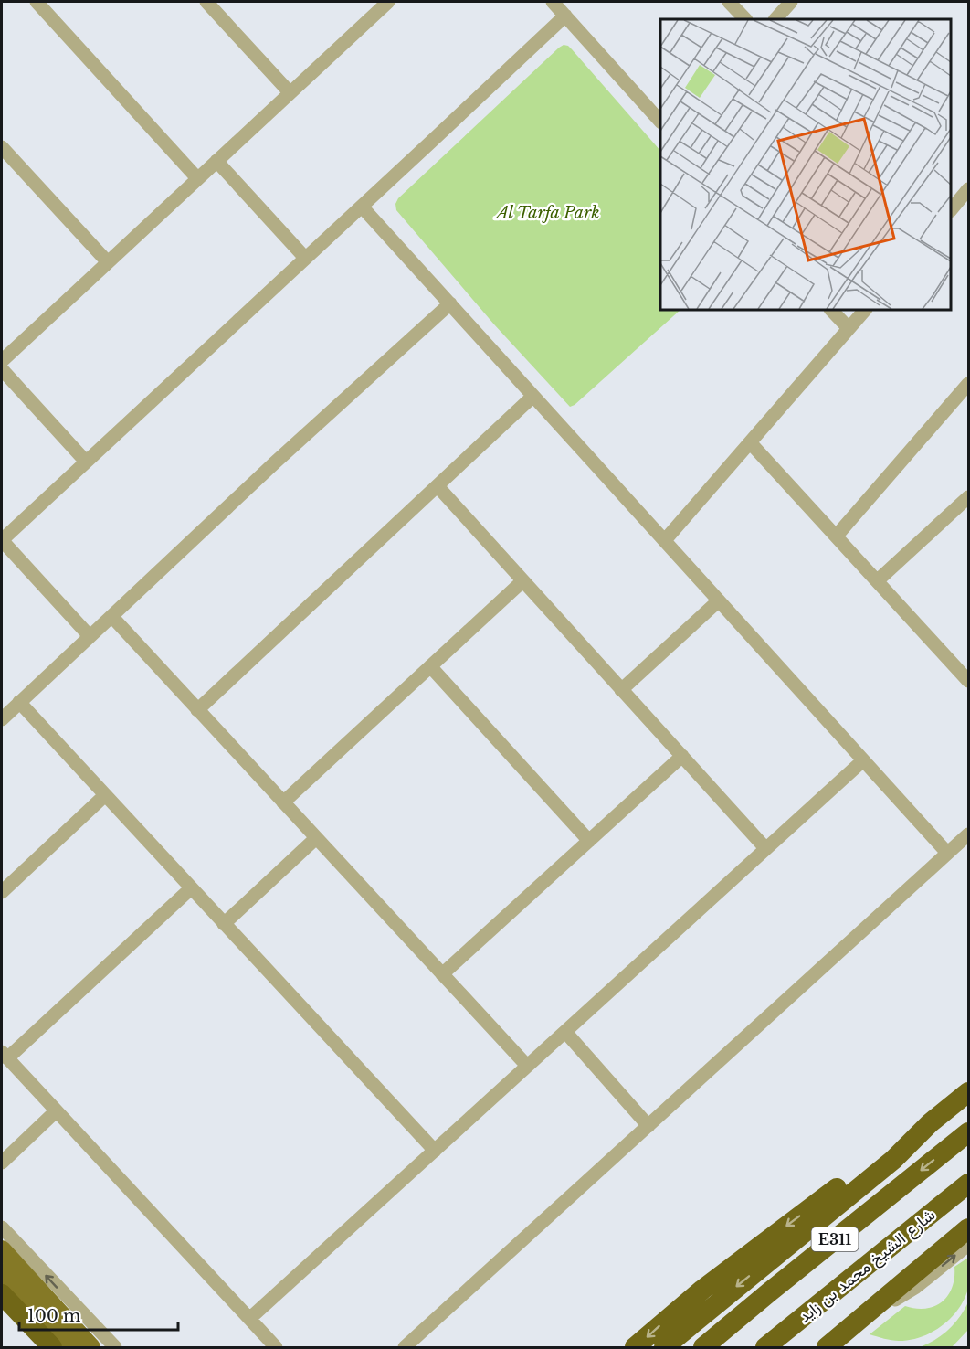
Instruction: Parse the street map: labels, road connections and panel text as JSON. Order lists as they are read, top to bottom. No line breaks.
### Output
{"streets":{"highway":["E311","شارع الشيخ محمد بن زايد"]},"parks":["Al Tarfa Park"],"scale_bar":"100 m"}
